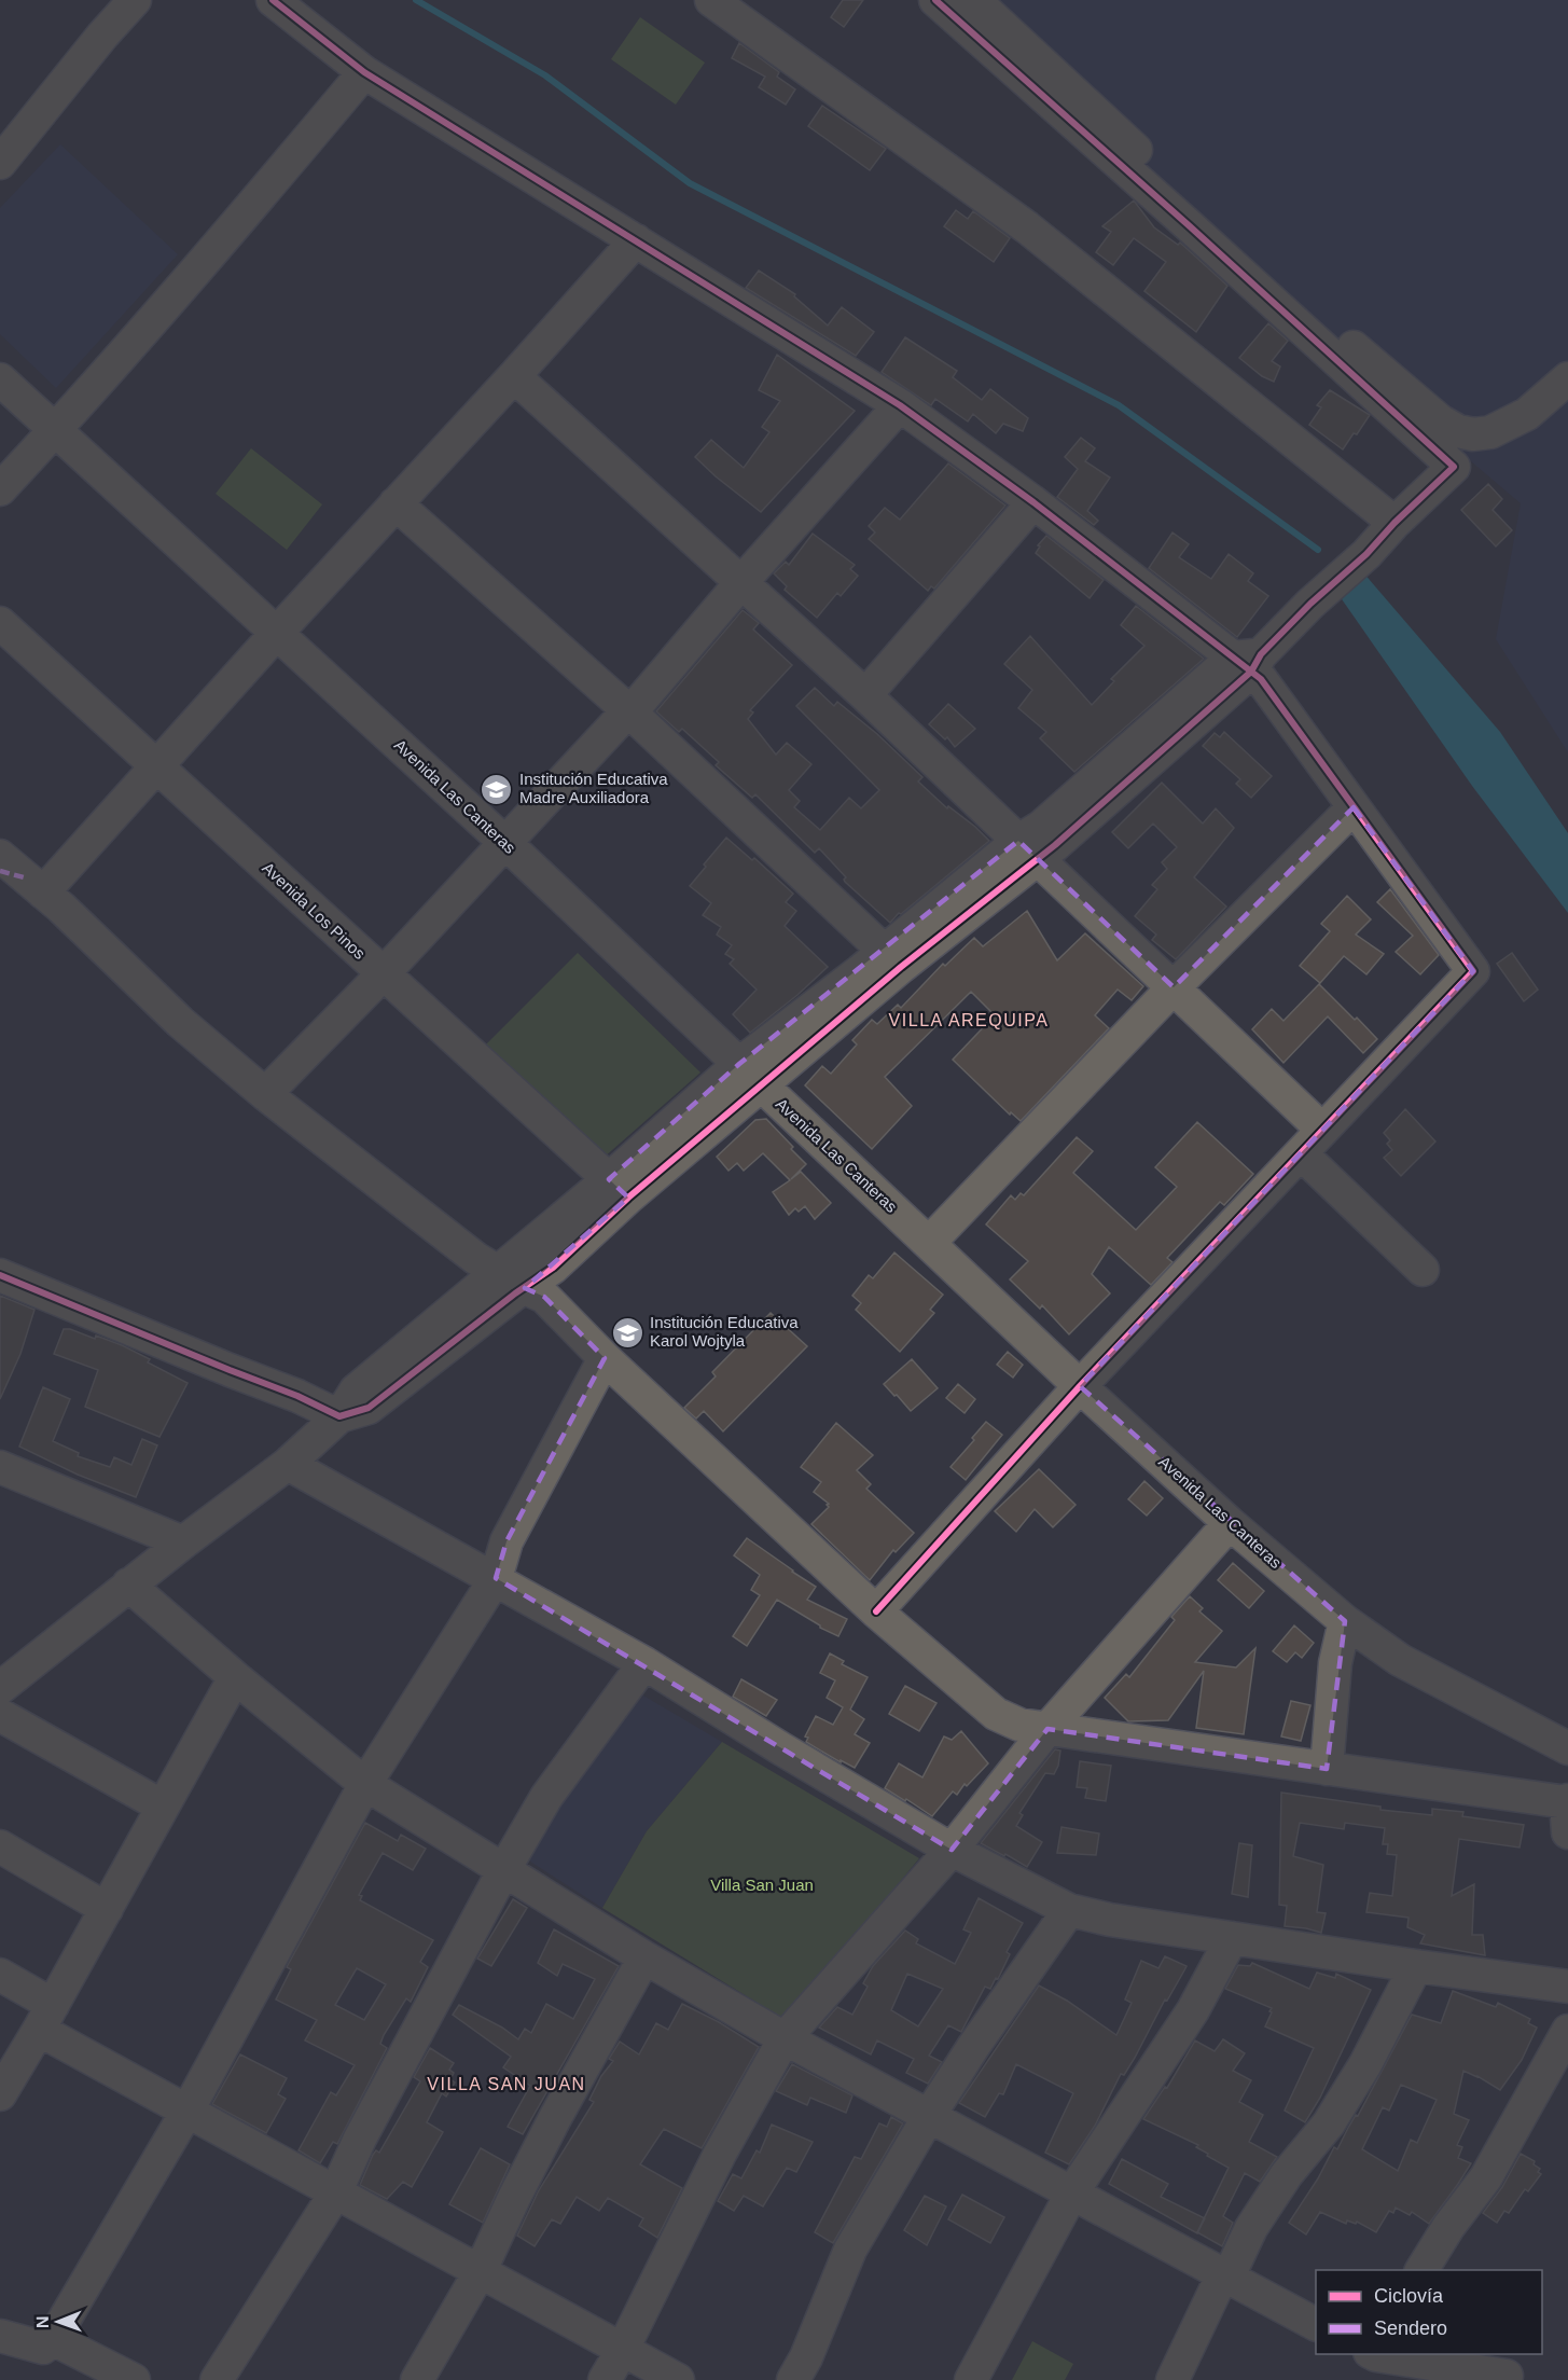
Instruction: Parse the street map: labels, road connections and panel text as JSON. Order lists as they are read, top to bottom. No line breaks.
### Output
{"streets":{"street":["Avenida Las Canteras","Avenida Los Pinos"]},"districts":["VILLA AREQUIPA","VILLA SAN JUAN"],"parks":["Villa San Juan"],"places":{"school or university":["Institución Educativa Madre Auxiliadora","Institución Educativa Karol Wojtyla"]},"legend":["Ciclovía","Sendero"],"north":"left"}
